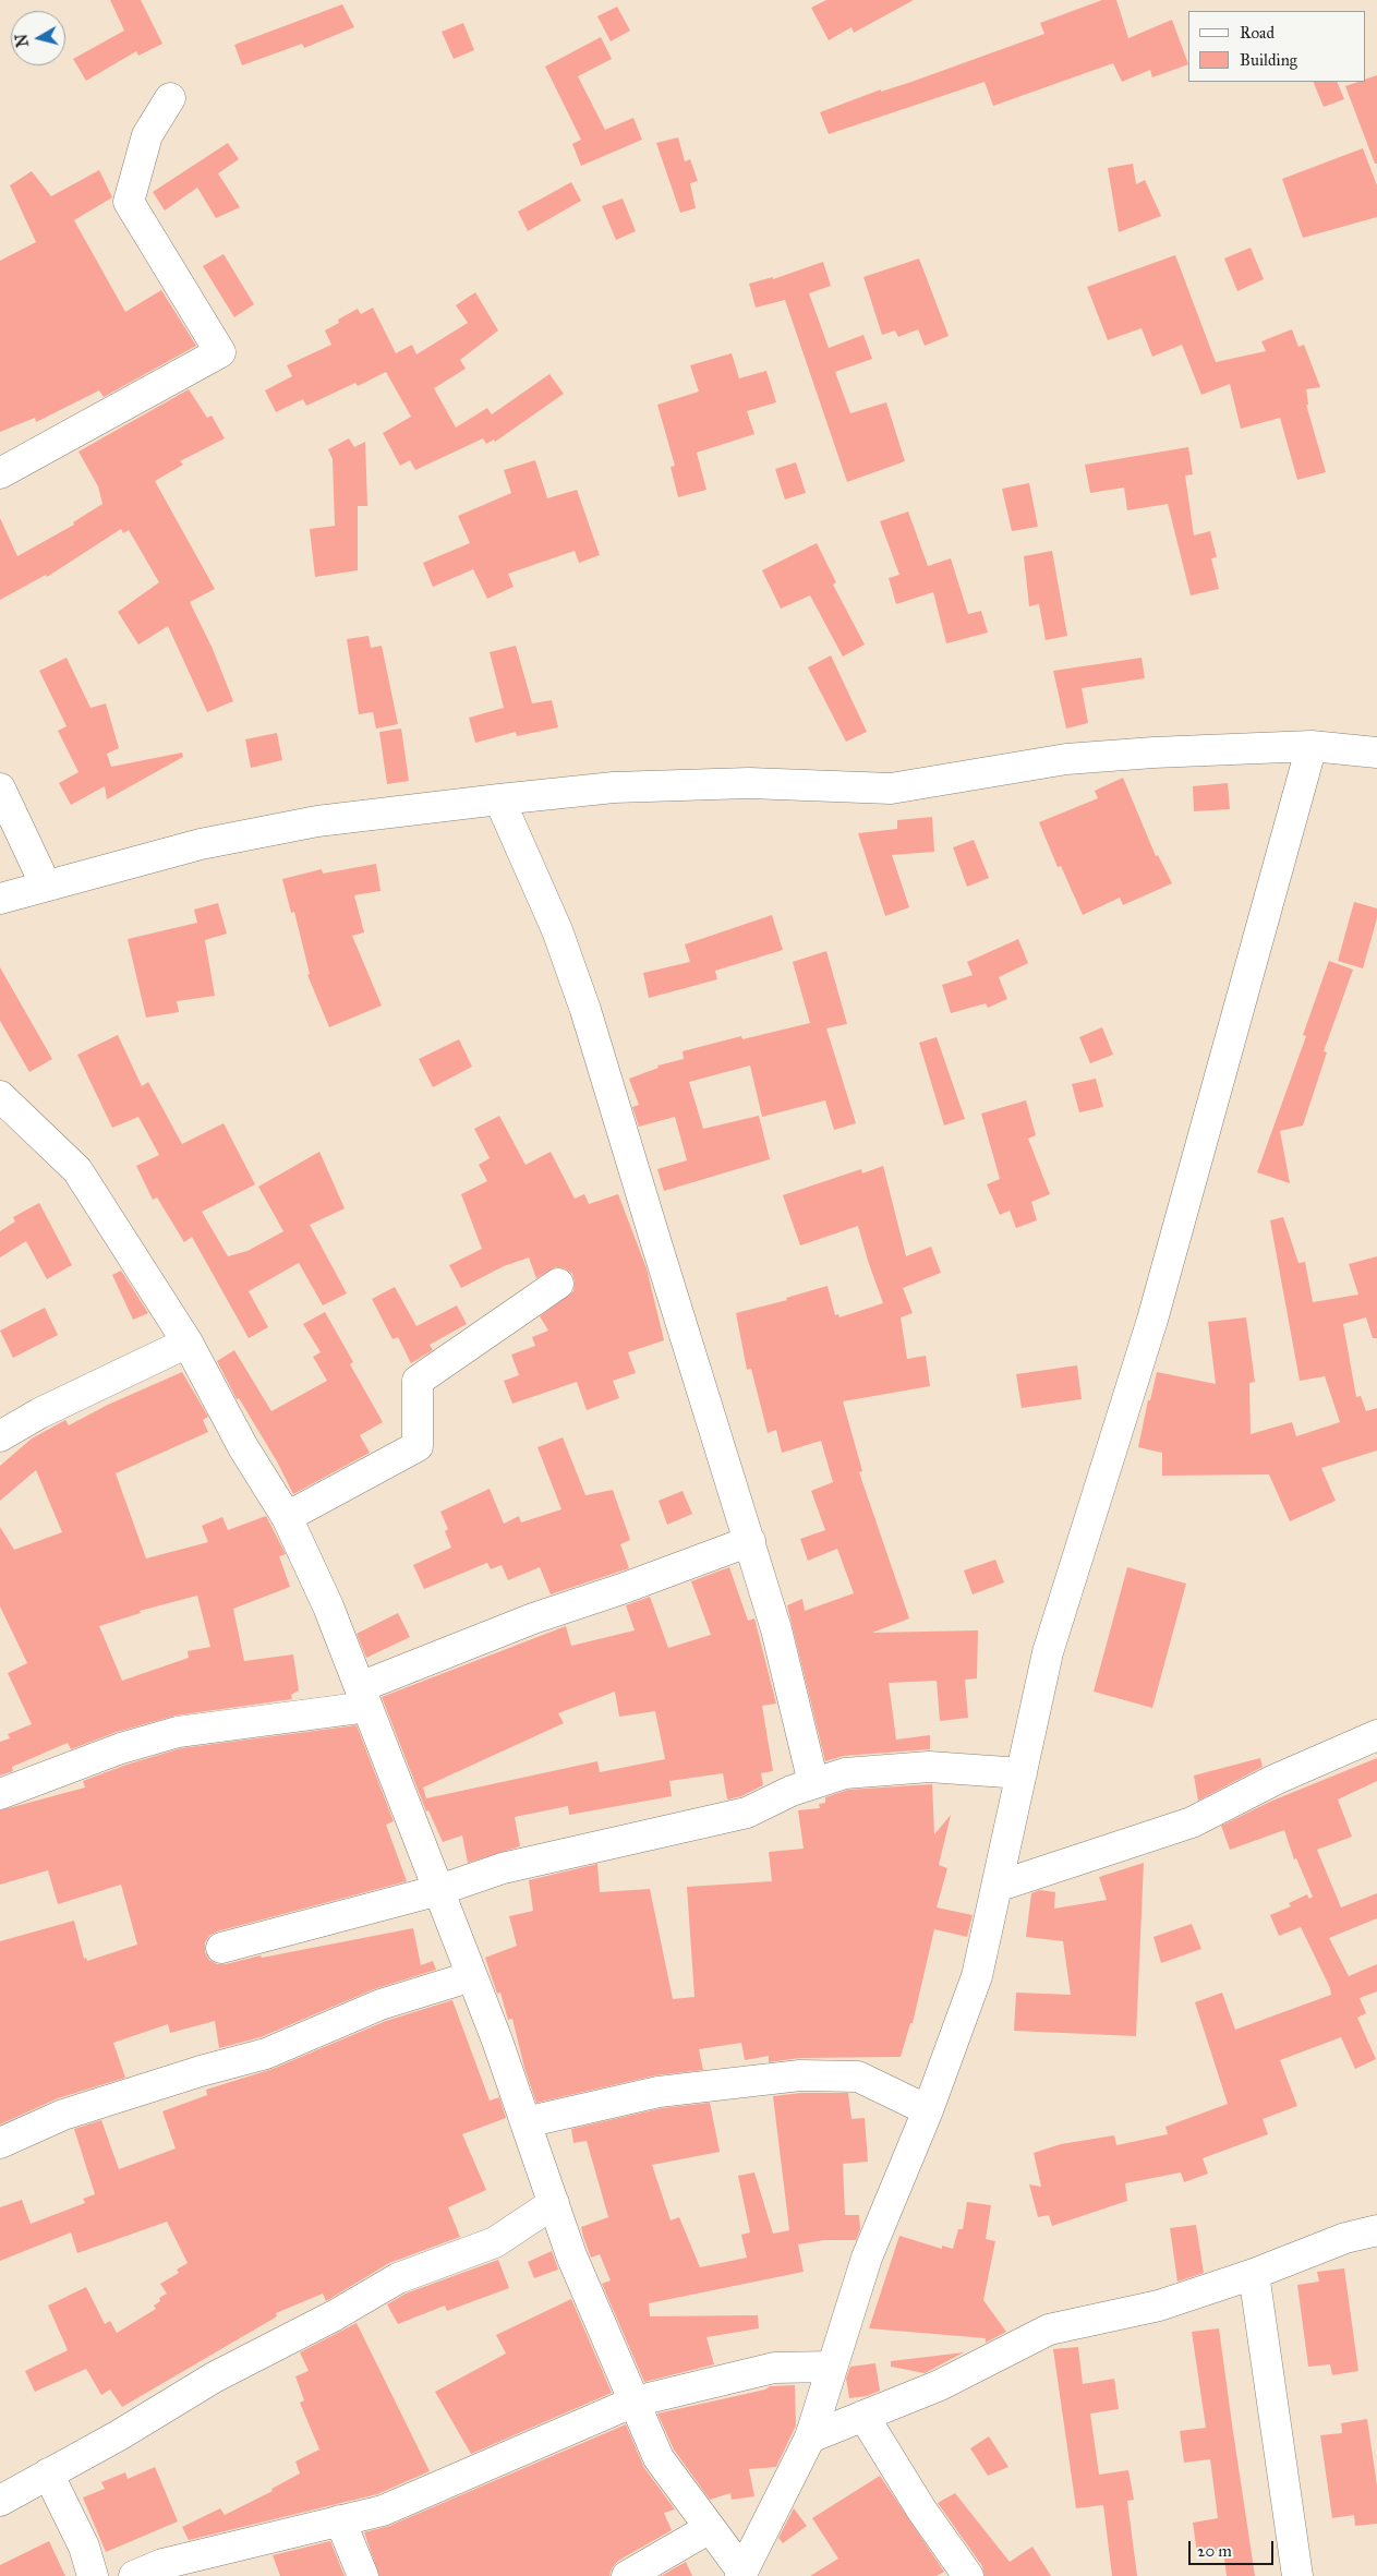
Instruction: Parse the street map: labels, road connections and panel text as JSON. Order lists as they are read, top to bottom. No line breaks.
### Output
{"legend":["Road","Building"],"scale_bar":"20 m","north":"left"}
